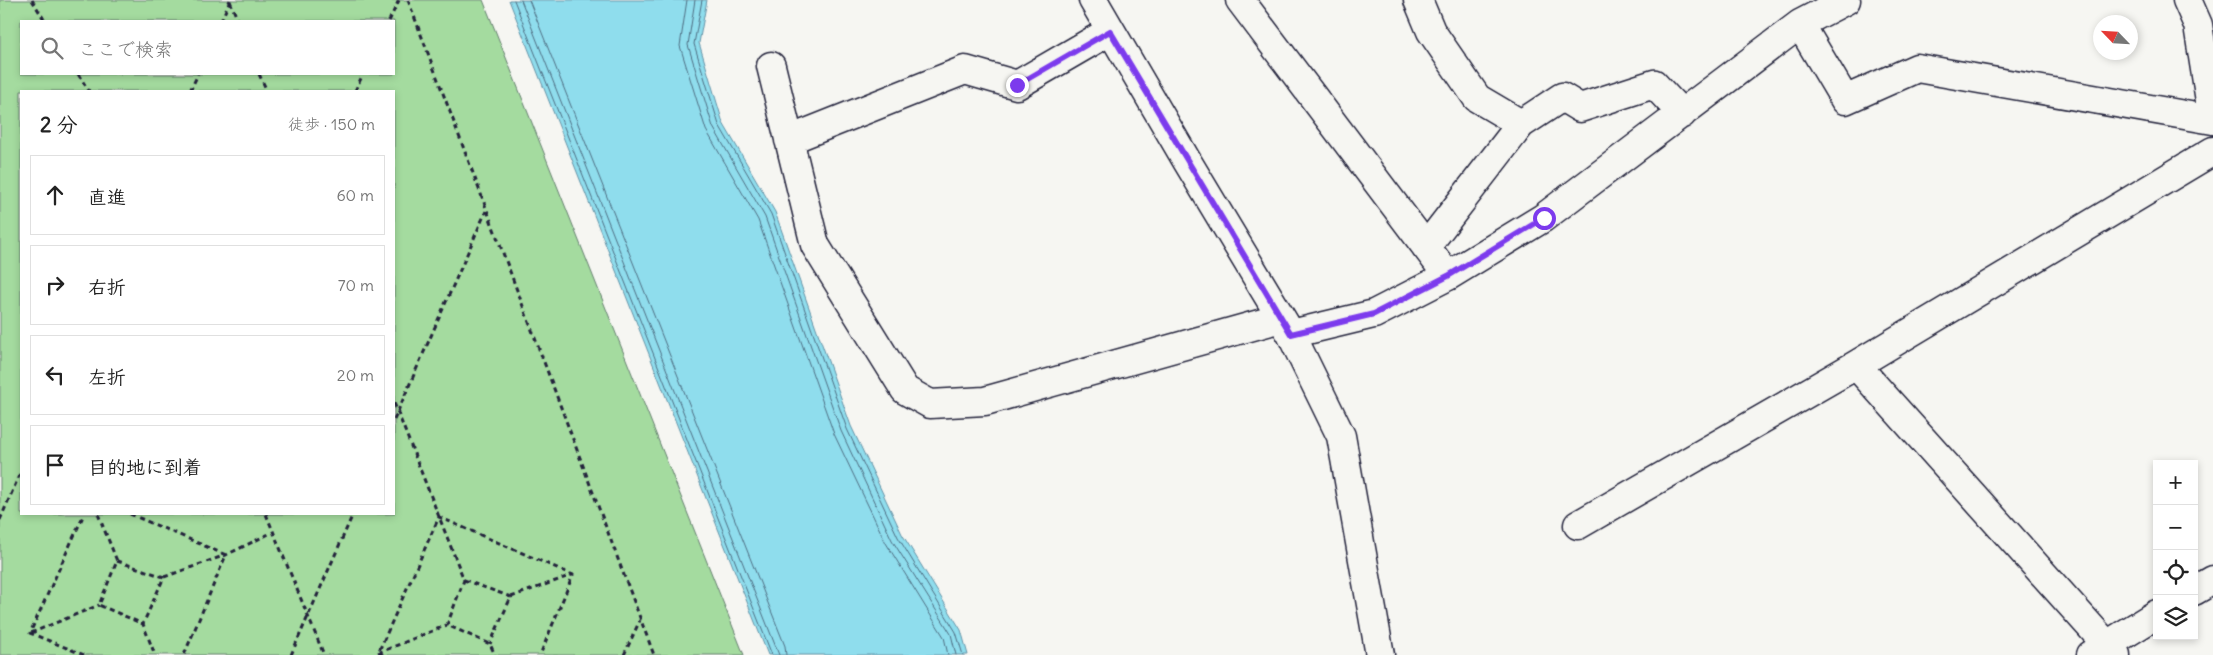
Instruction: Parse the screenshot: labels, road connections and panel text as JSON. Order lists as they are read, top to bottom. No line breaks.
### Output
{"north":"top left","page":{"search":"ここで検索","heading":["2 分","徒歩 · 150 m"],"list":[["直進","60 m"],["右折","70 m"],["左折","20 m"],"目的地に到着"],"map_buttons":["+","−"]}}
